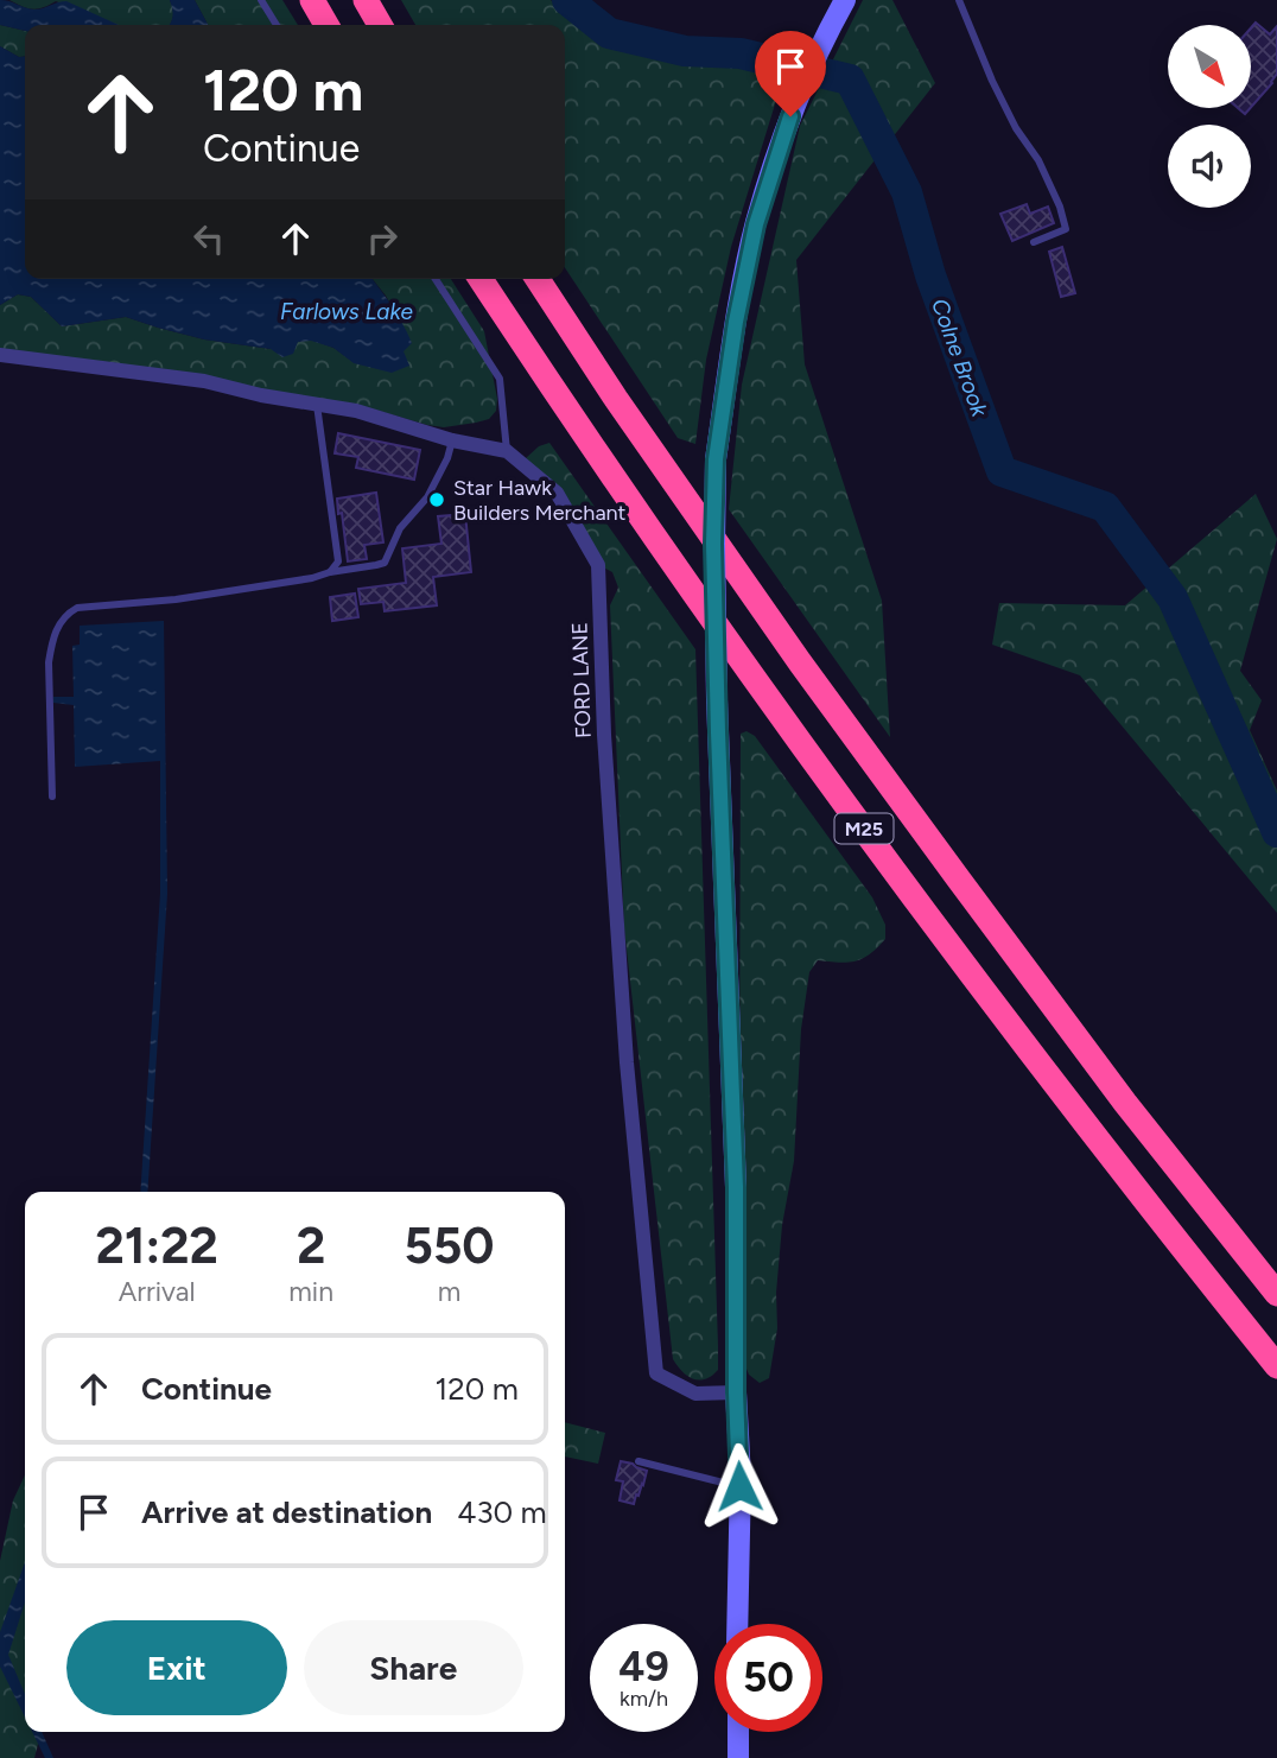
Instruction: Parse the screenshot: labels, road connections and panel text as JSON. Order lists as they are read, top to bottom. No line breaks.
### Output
{"streets":{"highway":["M25"],"street":["FORD LANE"]},"water":["Farlows Lake","Colne Brook"],"places":["Star Hawk Builders Merchant"],"north":"bottom right","page":{"turn":["120 m","Continue"],"eta":["21:22","Arrival","2","min","550","m"],"list":[{"name":"Continue","value":"120 m"},{"name":"Arrive at destination","value":"430 m"}],"buttons":["Exit","Share"],"speed":"49 km/h","limit":"50"}}
